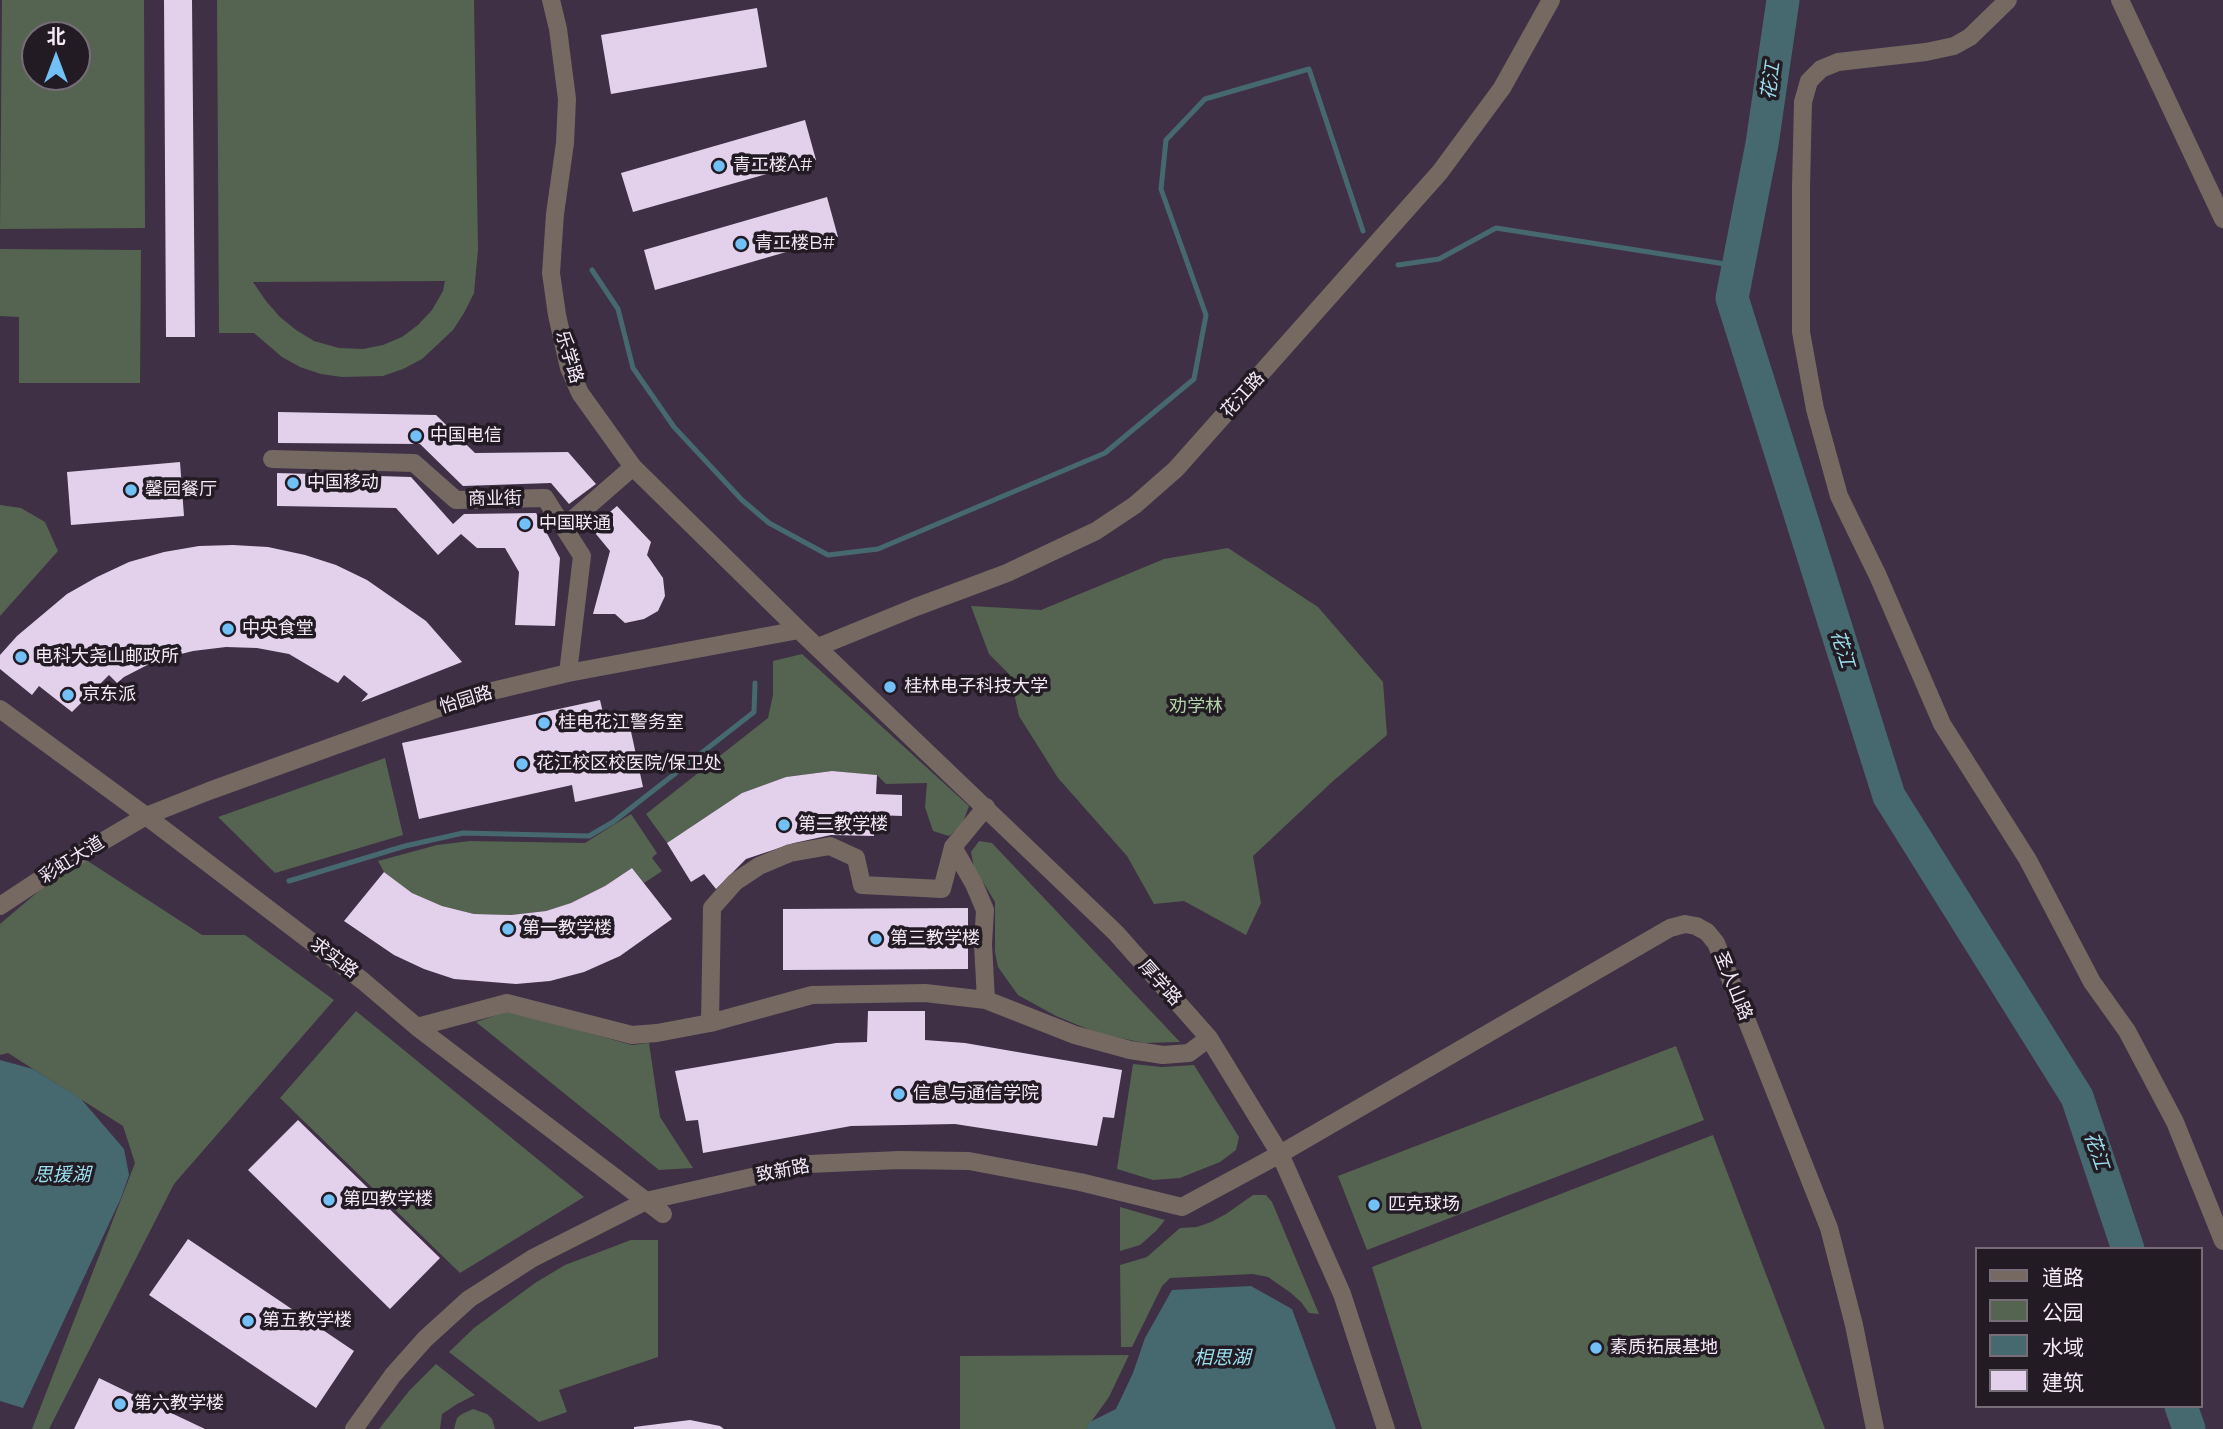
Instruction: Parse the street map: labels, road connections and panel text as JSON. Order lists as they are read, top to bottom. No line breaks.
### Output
{"streets":{"street":["乐学路","花江路","商业街","怡园路","彩虹大道","求实路","厚学路","圣人山路","致新路"]},"crossings":[["乐学路","怡园路"],["乐学路","厚学路"],["花江路","厚学路"],["商业街","怡园路"],["怡园路","彩虹大道"],["怡园路","求实路"],["怡园路","厚学路"],["彩虹大道","求实路"],["求实路","致新路"],["厚学路","圣人山路"],["厚学路","致新路"],["圣人山路","致新路"]],"water":["花江","思援湖","相思湖"],"parks":["劝学林"],"places":["青工楼A#","青工楼B#","中国电信","中国移动","馨园餐厅","中国联通","中央食堂","电科大尧山邮政所","桂林电子科技大学","京东派","桂电花江警务室","花江校区校医院/保卫处","第二教学楼","第一教学楼","第三教学楼","信息与通信学院","第四教学楼","匹克球场","第五教学楼","素质拓展基地","第六教学楼"],"legend":["道路","公园","水域","建筑"],"north":"top"}
